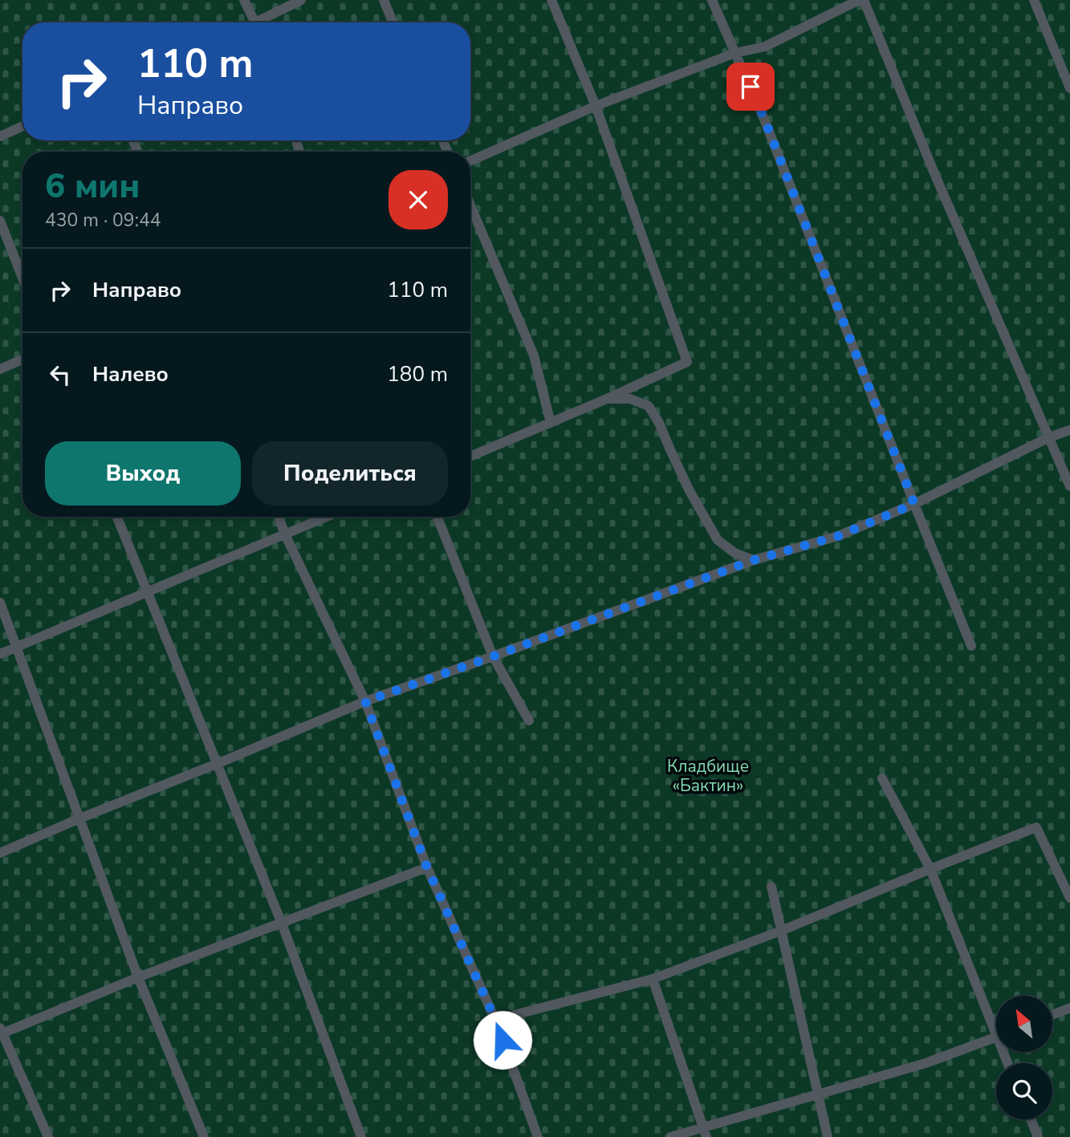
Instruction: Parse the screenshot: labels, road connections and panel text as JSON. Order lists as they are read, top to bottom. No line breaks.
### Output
{"parks":["Кладбище «Бактин»"],"north":"top left","page":{"turn":["110 m","Направо"],"heading":["6 мин","430 m · 09:44"],"list":[{"name":"Направо","value":"110 m"},{"name":"Налево","value":"180 m"}],"buttons":["Выход","Поделиться"]}}
